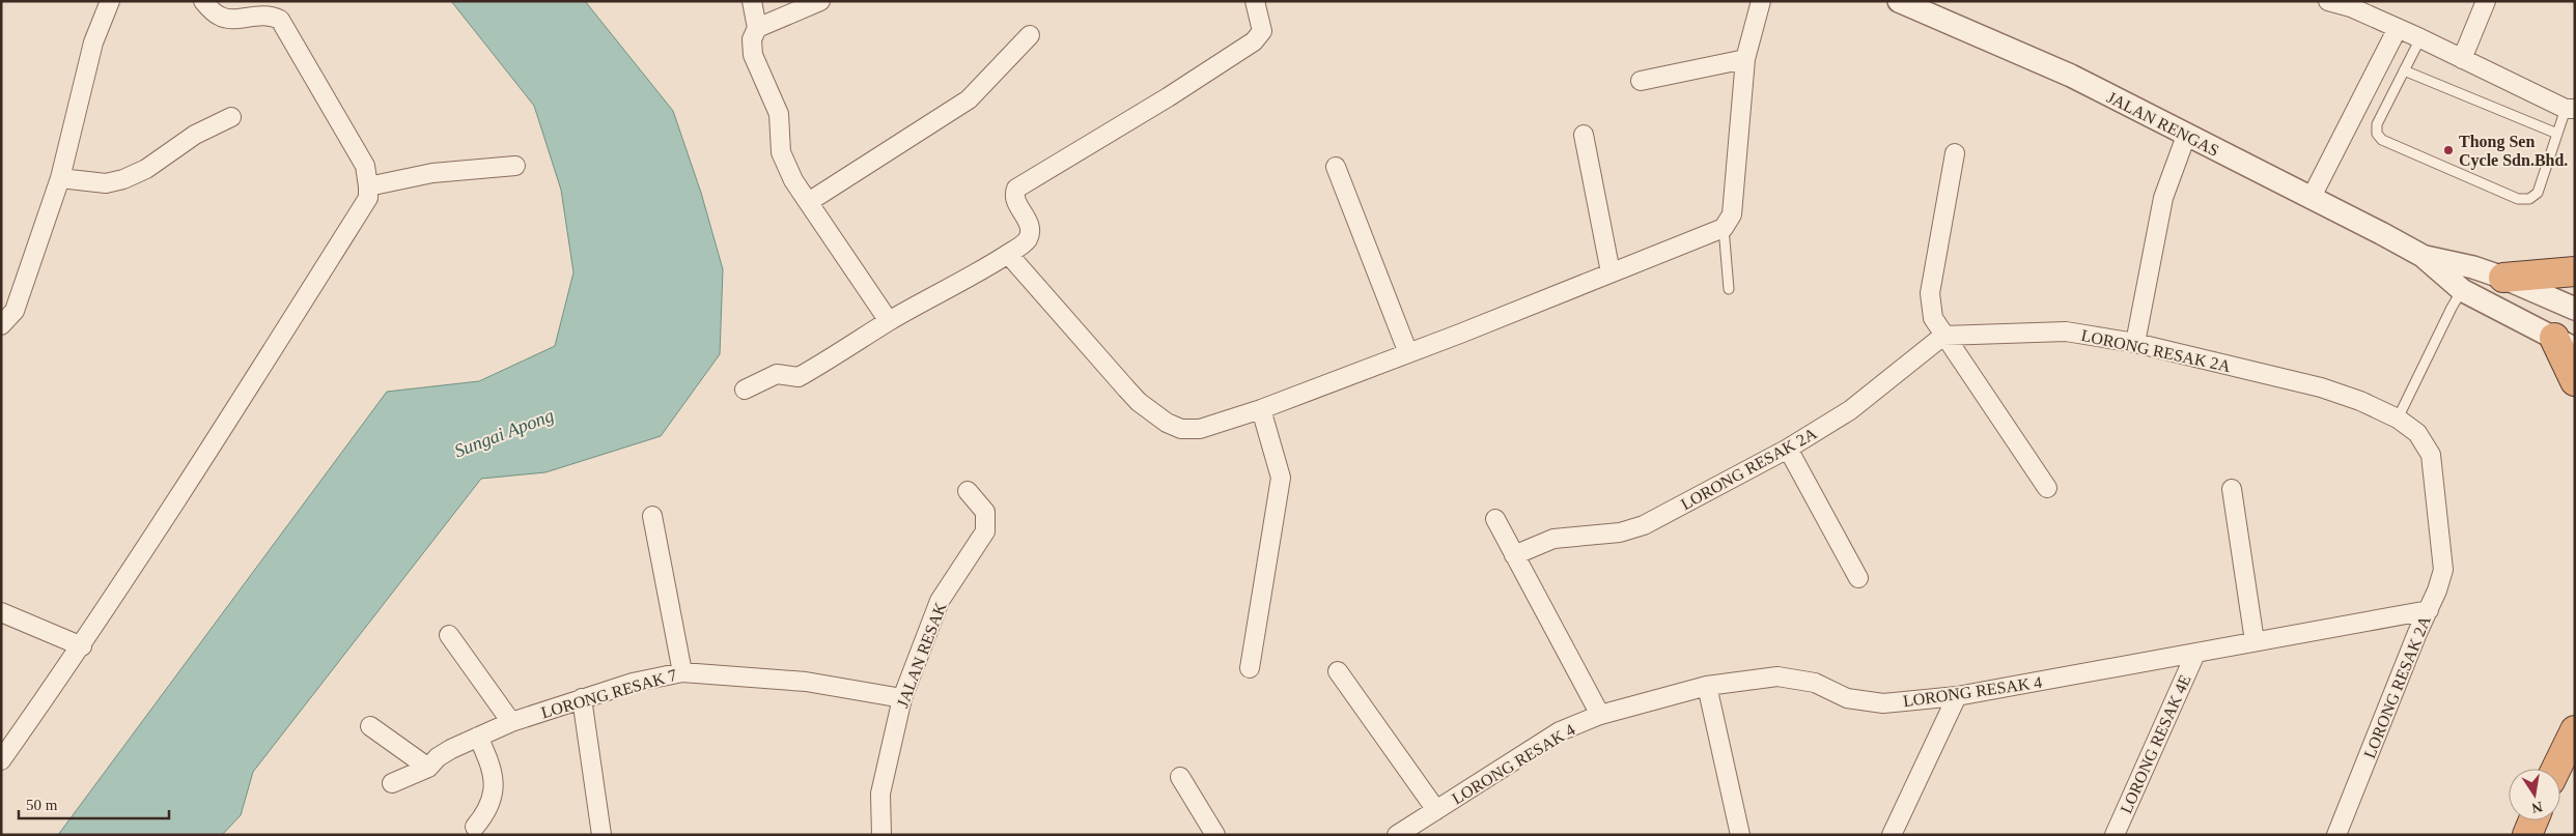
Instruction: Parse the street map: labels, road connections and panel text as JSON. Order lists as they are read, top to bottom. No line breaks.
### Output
{"streets":{"street":["JALAN RENGAS","LORONG RESAK 2A","JALAN RESAK","LORONG RESAK 4","LORONG RESAK 7","LORONG RESAK 4E"]},"crossings":[["LORONG RESAK 2A","LORONG RESAK 4"],["JALAN RESAK","LORONG RESAK 7"],["LORONG RESAK 4","LORONG RESAK 4E"]],"water":["Sungai Apong"],"places":["Thong Sen Cycle Sdn.Bhd."],"scale_bar":"50 m","north":"bottom"}
